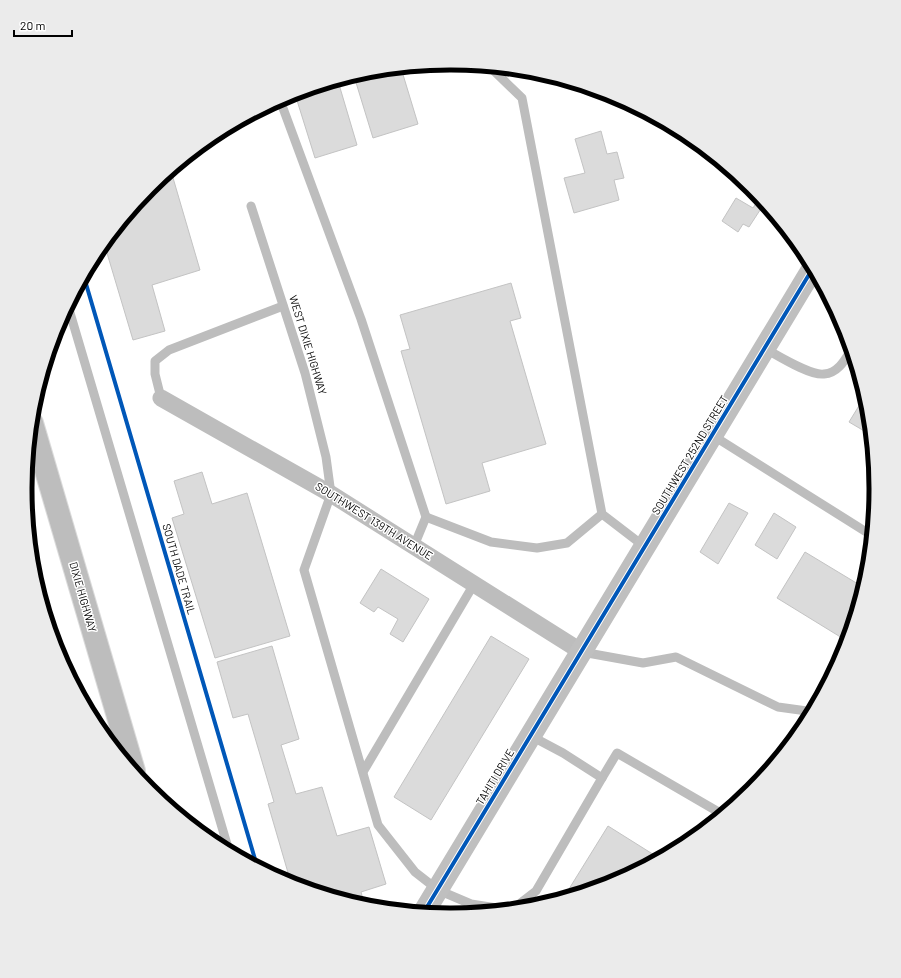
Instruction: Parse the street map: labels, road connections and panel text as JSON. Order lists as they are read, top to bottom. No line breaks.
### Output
{"streets":{"highway":["DIXIE HIGHWAY"],"street":["SOUTHWEST 252ND STREET","SOUTHWEST 139TH AVENUE","TAHITI DRIVE"],"lane":["WEST DIXIE HIGHWAY"],"cycle path":["SOUTH DADE TRAIL"]},"crossings":[["WEST DIXIE HIGHWAY","SOUTHWEST 139TH AVENUE"],["SOUTHWEST 252ND STREET","SOUTHWEST 139TH AVENUE"],["SOUTHWEST 252ND STREET","TAHITI DRIVE"],["SOUTHWEST 139TH AVENUE","TAHITI DRIVE"]],"scale_bar":"20 m"}
